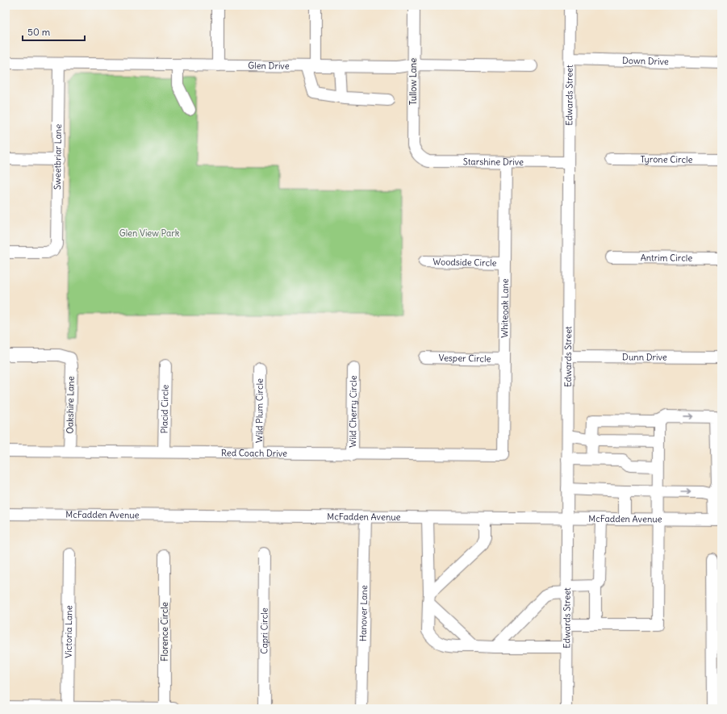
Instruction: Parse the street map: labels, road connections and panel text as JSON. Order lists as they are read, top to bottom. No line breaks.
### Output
{"streets":{"street":["Down Drive","Glen Drive","Tullow Lane","Edwards Street","Sweetbriar Lane","Tyrone Circle","Starshine Drive","Antrim Circle","Woodside Circle","Whiteoak Lane","Dunn Drive","Vesper Circle","Oakshire Lane","Placid Circle","Wild Plum Circle","Wild Cherry Circle","Red Coach Drive","McFadden Avenue","Hanover Lane","Capri Circle","Victoria Lane","Florence Circle"]},"crossings":[["Down Drive","Edwards Street"],["Glen Drive","Tullow Lane"],["Glen Drive","Sweetbriar Lane"],["Tullow Lane","Starshine Drive"],["Edwards Street","Starshine Drive"],["Edwards Street","Dunn Drive"],["Edwards Street","McFadden Avenue"],["Starshine Drive","Whiteoak Lane"],["Woodside Circle","Whiteoak Lane"],["Whiteoak Lane","Vesper Circle"],["Whiteoak Lane","Red Coach Drive"],["Oakshire Lane","Red Coach Drive"],["Placid Circle","Red Coach Drive"],["Wild Plum Circle","Red Coach Drive"],["Wild Cherry Circle","Red Coach Drive"],["McFadden Avenue","Hanover Lane"]],"parks":["Glen View Park"],"scale_bar":"50 m"}
